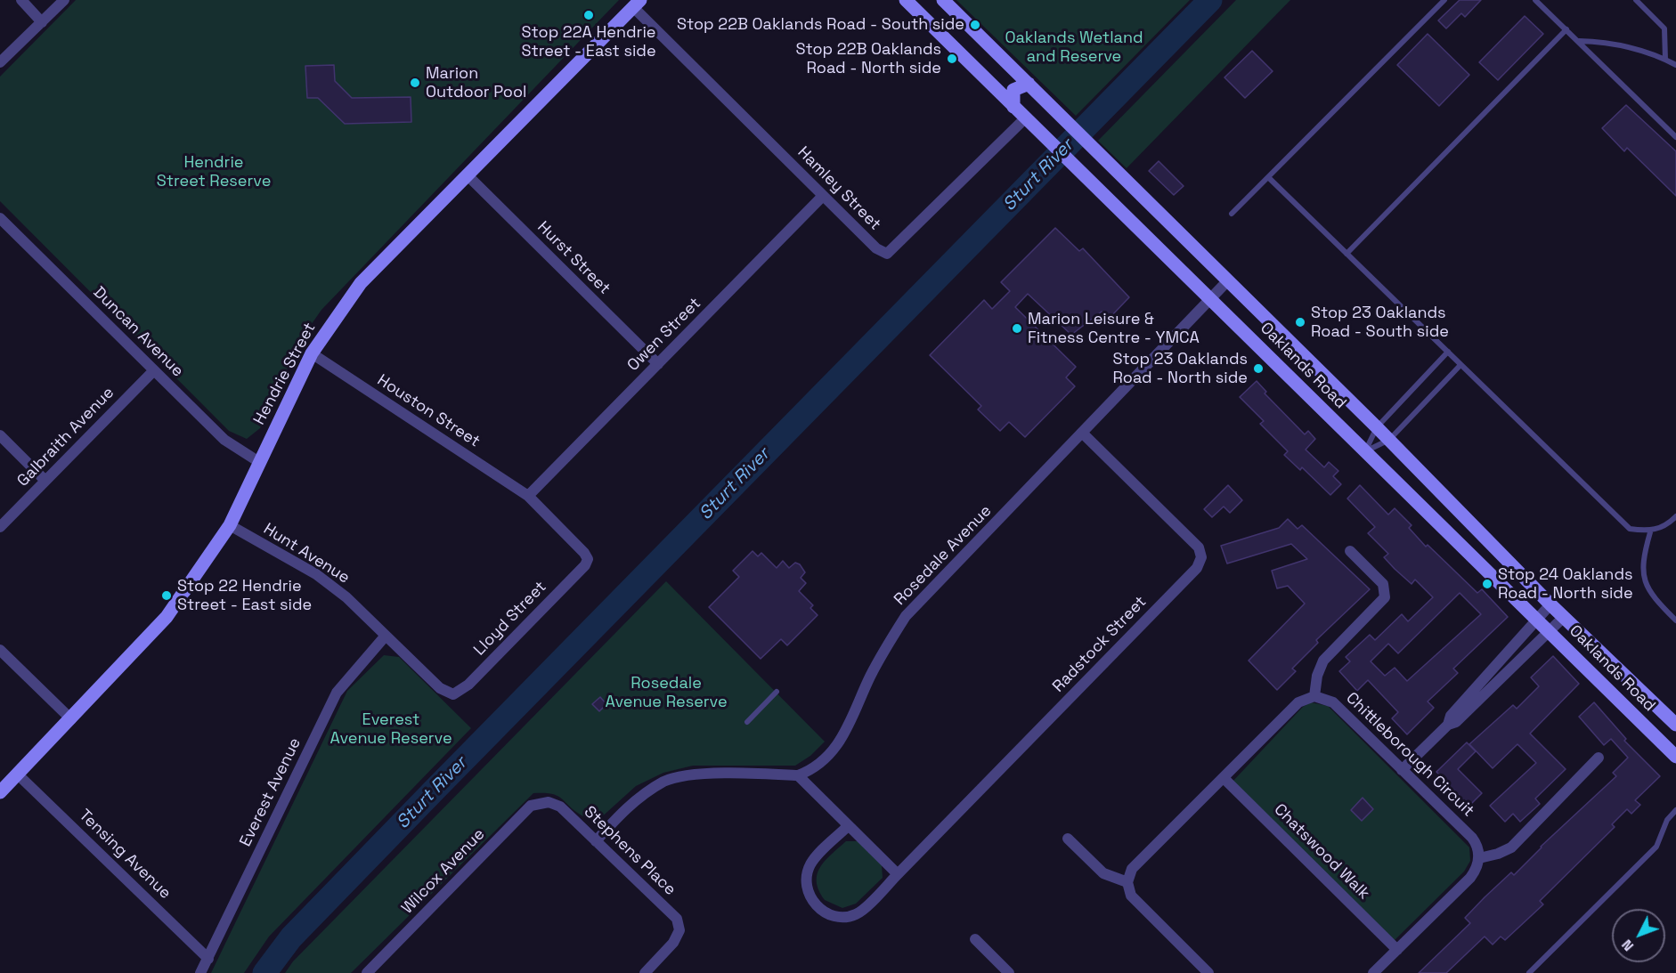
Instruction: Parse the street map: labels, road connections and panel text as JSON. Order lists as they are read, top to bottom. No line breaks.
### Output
{"streets":{"main road":["Oaklands Road","Hendrie Street"],"street":["Hamley Street","Hurst Street","Duncan Avenue","Owen Street","Houston Street","Galbraith Avenue","Hunt Avenue","Rosedale Avenue","Lloyd Street","Radstock Street","Chittleborough Circuit","Everest Avenue","Stephens Place","Chatswood Walk","Tensing Avenue","Wilcox Avenue"]},"crossings":[["Hamley Street","Owen Street"],["Hamley Street","Oaklands Road"],["Hamley Street","Hendrie Street"],["Hurst Street","Owen Street"],["Hurst Street","Hendrie Street"],["Duncan Avenue","Hendrie Street"],["Duncan Avenue","Galbraith Avenue"],["Owen Street","Houston Street"],["Owen Street","Lloyd Street"],["Oaklands Road","Rosedale Avenue"],["Hendrie Street","Houston Street"],["Hendrie Street","Hunt Avenue"],["Hendrie Street","Tensing Avenue"],["Houston Street","Lloyd Street"],["Hunt Avenue","Lloyd Street"],["Hunt Avenue","Everest Avenue"],["Rosedale Avenue","Radstock Street"],["Lloyd Street","Everest Avenue"],["Everest Avenue","Tensing Avenue"],["Stephens Place","Wilcox Avenue"]],"water":["Sturt River"],"parks":["Oaklands Wetland and Reserve","Hendrie Street Reserve","Rosedale Avenue Reserve","Everest Avenue Reserve"],"places":["Stop 22A Hendrie Street - East side","Stop 22B Oaklands Road - South side","Stop 22B Oaklands Road - North side","Marion Outdoor Pool","Stop 23 Oaklands Road - South side","Marion Leisure & Fitness Centre - YMCA","Stop 23 Oaklands Road - North side","Stop 24 Oaklands Road - North side","Stop 22 Hendrie Street - East side"],"north":"bottom left"}
